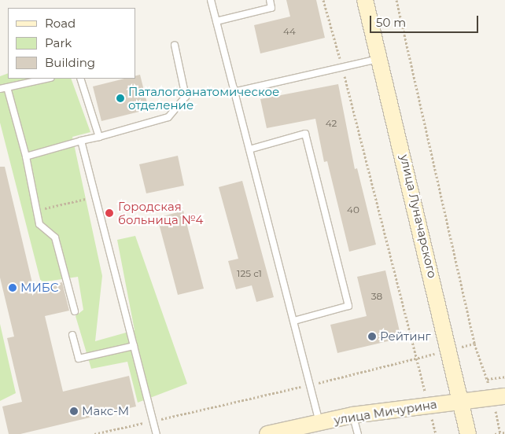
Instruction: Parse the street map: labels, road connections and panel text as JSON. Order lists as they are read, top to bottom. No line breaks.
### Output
{"streets":{"main road":["улица Луначарского","улица Мичурина"]},"crossings":[["улица Луначарского","улица Мичурина"]],"places":["Паталогоанатомическое отделение","Городская больница №4","МИБС","Рейтинг","Макс-М"],"house_numbers":["44","42","40","125 с1","38"],"legend":["Road","Park","Building"],"scale_bar":"50 m"}
